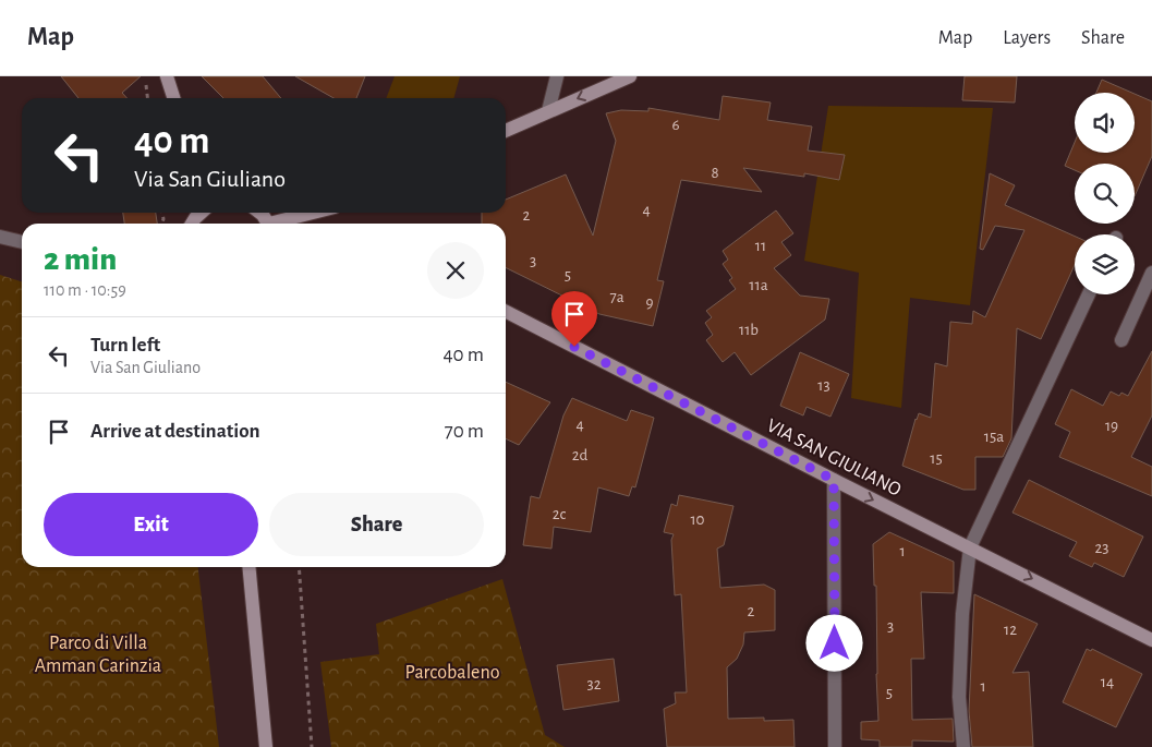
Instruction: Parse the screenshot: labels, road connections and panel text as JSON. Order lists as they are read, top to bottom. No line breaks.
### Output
{"streets":{"main road":["VIA SAN GIULIANO"]},"one_way":["VIA SAN GIULIANO"],"parks":["Parco di Villa Amman Carinzia","Parcobaleno"],"house_numbers":["6","8","4","2","11","3","5","11a","7a","9","11b","13","4","19","15a","2d","15","2c","10","23","1","2","3","12","14","32","1","5"],"page":{"header":"Map","nav":["Map","Layers","Share"],"turn":["40 m","Via San Giuliano"],"heading":["2 min","110 m · 10:59"],"list":[{"name":"Turn left","note":"Via San Giuliano","value":"40 m"},{"name":"Arrive at destination","value":"70 m"}],"buttons":["Exit","Share"]}}
